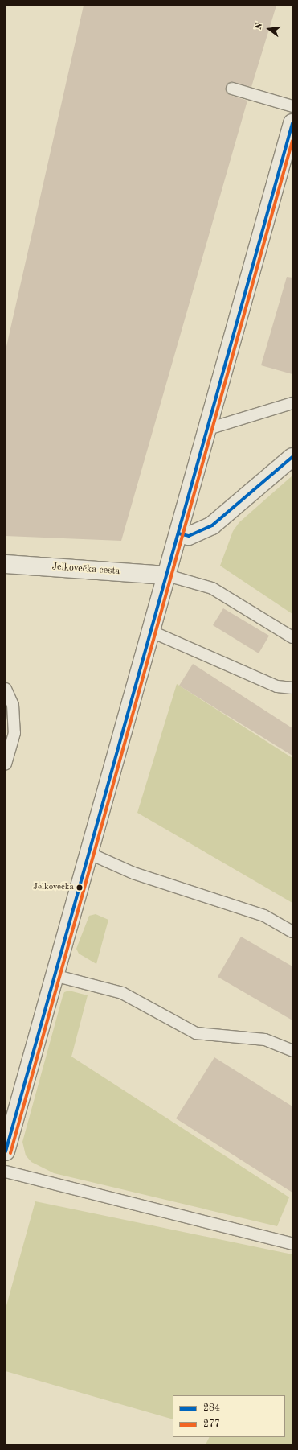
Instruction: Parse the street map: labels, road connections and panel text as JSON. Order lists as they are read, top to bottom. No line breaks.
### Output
{"streets":{"street":["Jelkovečka cesta"]},"places":["Jelkovečka"],"lines":["transit line 284","transit line 277"],"legend":["284","277"],"north":"left"}
